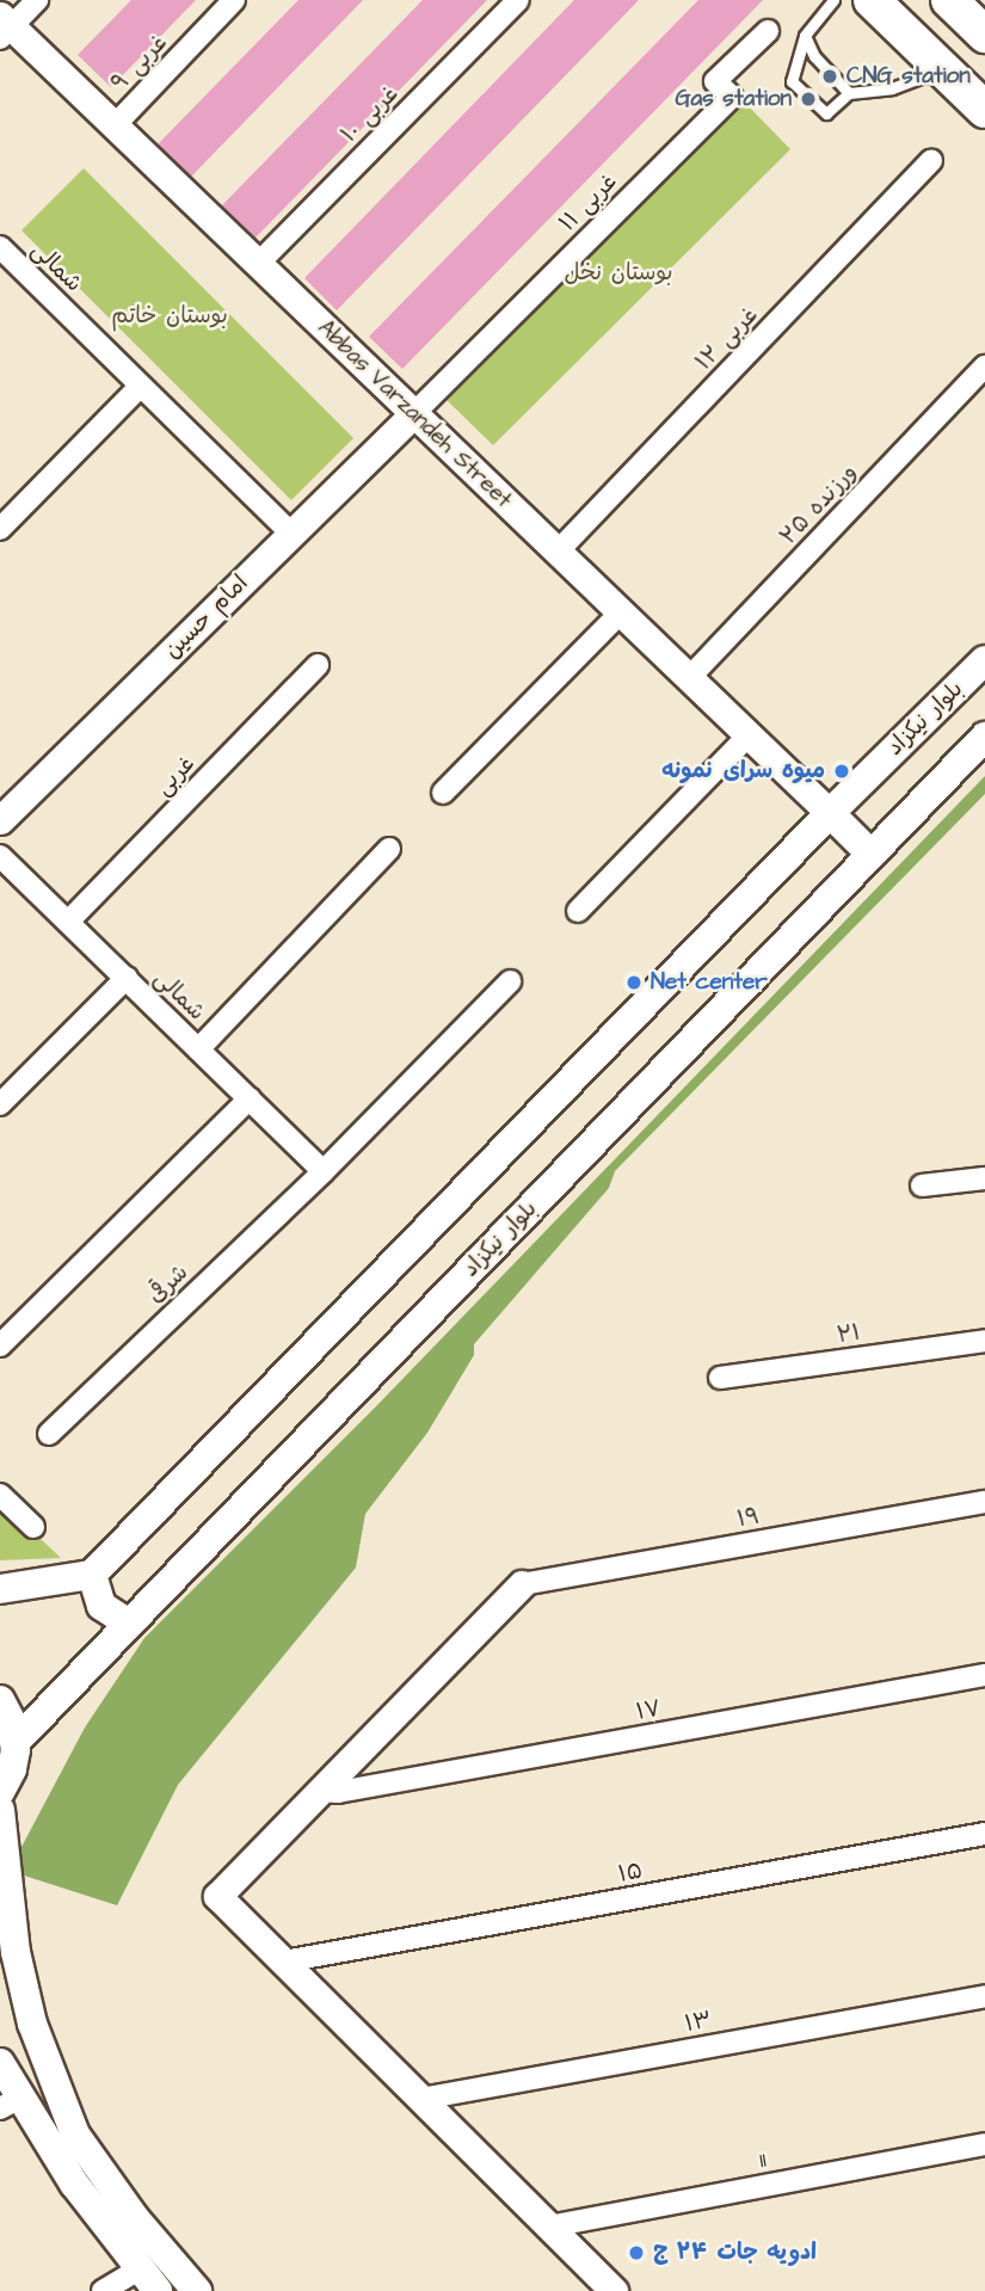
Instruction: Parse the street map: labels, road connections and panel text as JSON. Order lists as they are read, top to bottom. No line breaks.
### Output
{"streets":{"main road":["بلوار نیکزاد"],"street":["غربی ۹","غربی ۱۰","غربی ۱۱","شمالی","غربی ۱۲","Abbas Varzandeh Street","ورزنده ۲۵","امام حسین","غربی","شرقی","۲۱","۱۹","۱۷","۱۵","۱۳","11"]},"crossings":[["غربی ۹","Abbas Varzandeh Street"],["غربی ۱۰","Abbas Varzandeh Street"],["غربی ۱۱","Abbas Varzandeh Street"],["غربی ۱۱","امام حسین"],["شمالی","امام حسین"],["شمالی","غربی"],["شمالی","شرقی"],["غربی ۱۲","Abbas Varzandeh Street"],["Abbas Varzandeh Street","ورزنده ۲۵"],["Abbas Varzandeh Street","امام حسین"],["Abbas Varzandeh Street","بلوار نیکزاد"]],"parks":["بوستان نخل","بوستان خاتم"],"places":["CNG station","Gas station","میوه سرای نمونه","Net center","ادویه جات ۲۴ ج"]}
